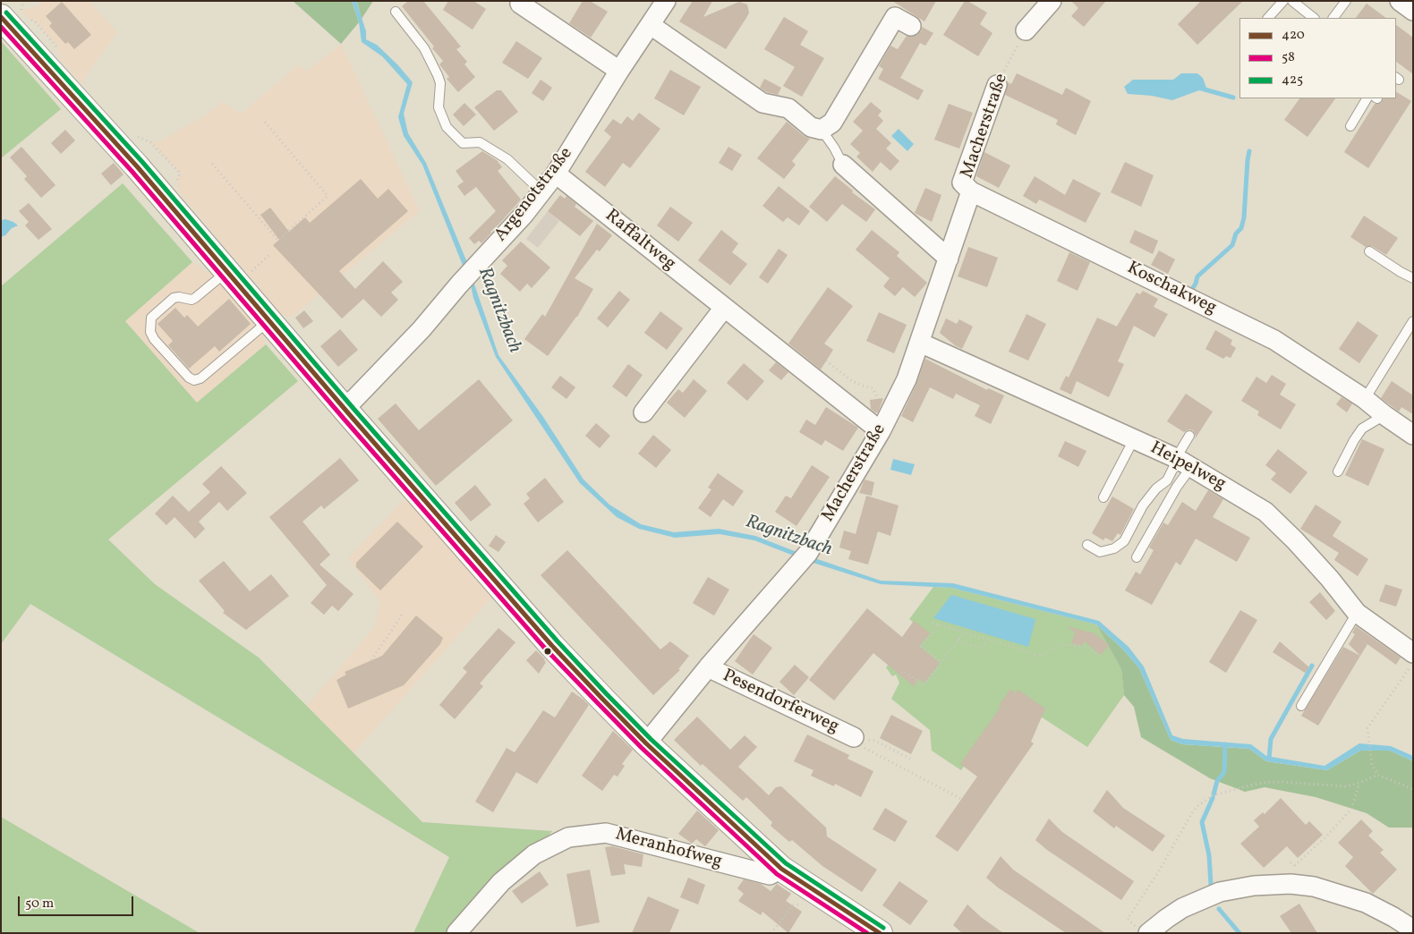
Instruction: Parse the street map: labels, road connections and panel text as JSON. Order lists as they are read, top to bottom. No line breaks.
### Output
{"streets":{"street":["Macherstraße","Argenotstraße","Raffaltweg","Koschakweg","Heipelweg","Pesendorferweg","Meranhofweg"]},"crossings":[["Macherstraße","Raffaltweg"],["Macherstraße","Koschakweg"],["Macherstraße","Heipelweg"],["Macherstraße","Pesendorferweg"],["Argenotstraße","Raffaltweg"]],"water":["Ragnitzbach"],"lines":["transit line 425","transit line 420","transit line 58"],"legend":["420","58","425"],"scale_bar":"50 m"}
